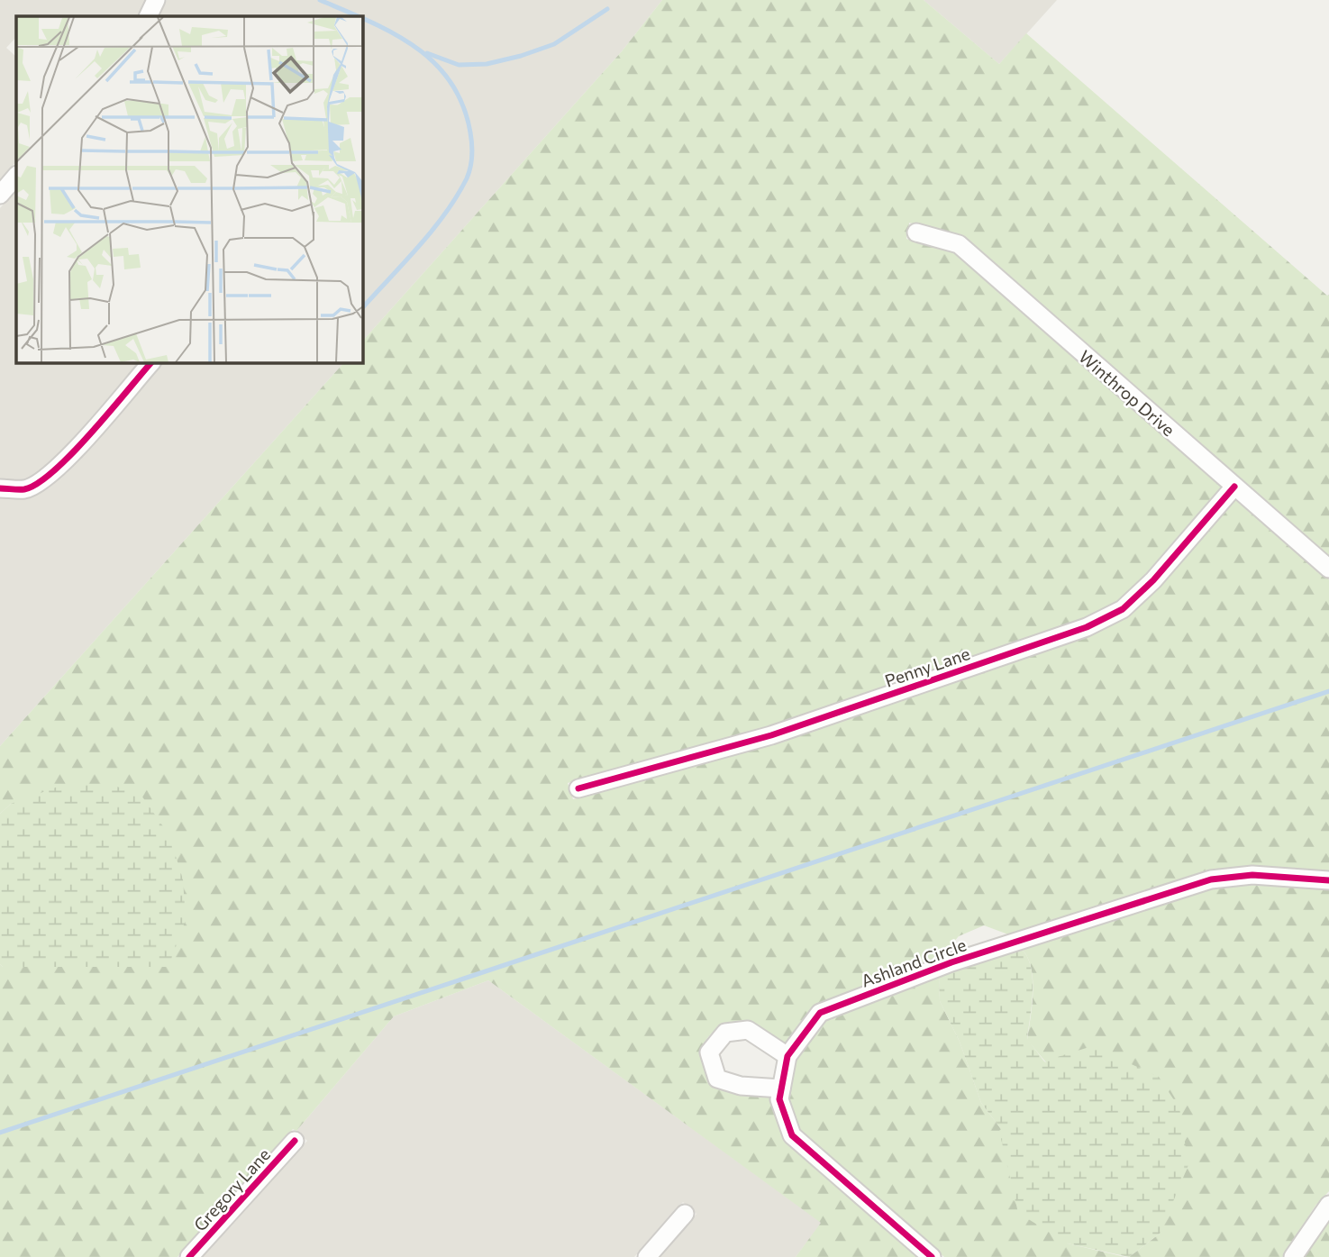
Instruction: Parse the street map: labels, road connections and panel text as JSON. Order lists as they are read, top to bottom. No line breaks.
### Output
{"streets":{"street":["Winthrop Drive","Penny Lane","Ashland Circle","Gregory Lane"]},"crossings":[["Winthrop Drive","Penny Lane"]]}
